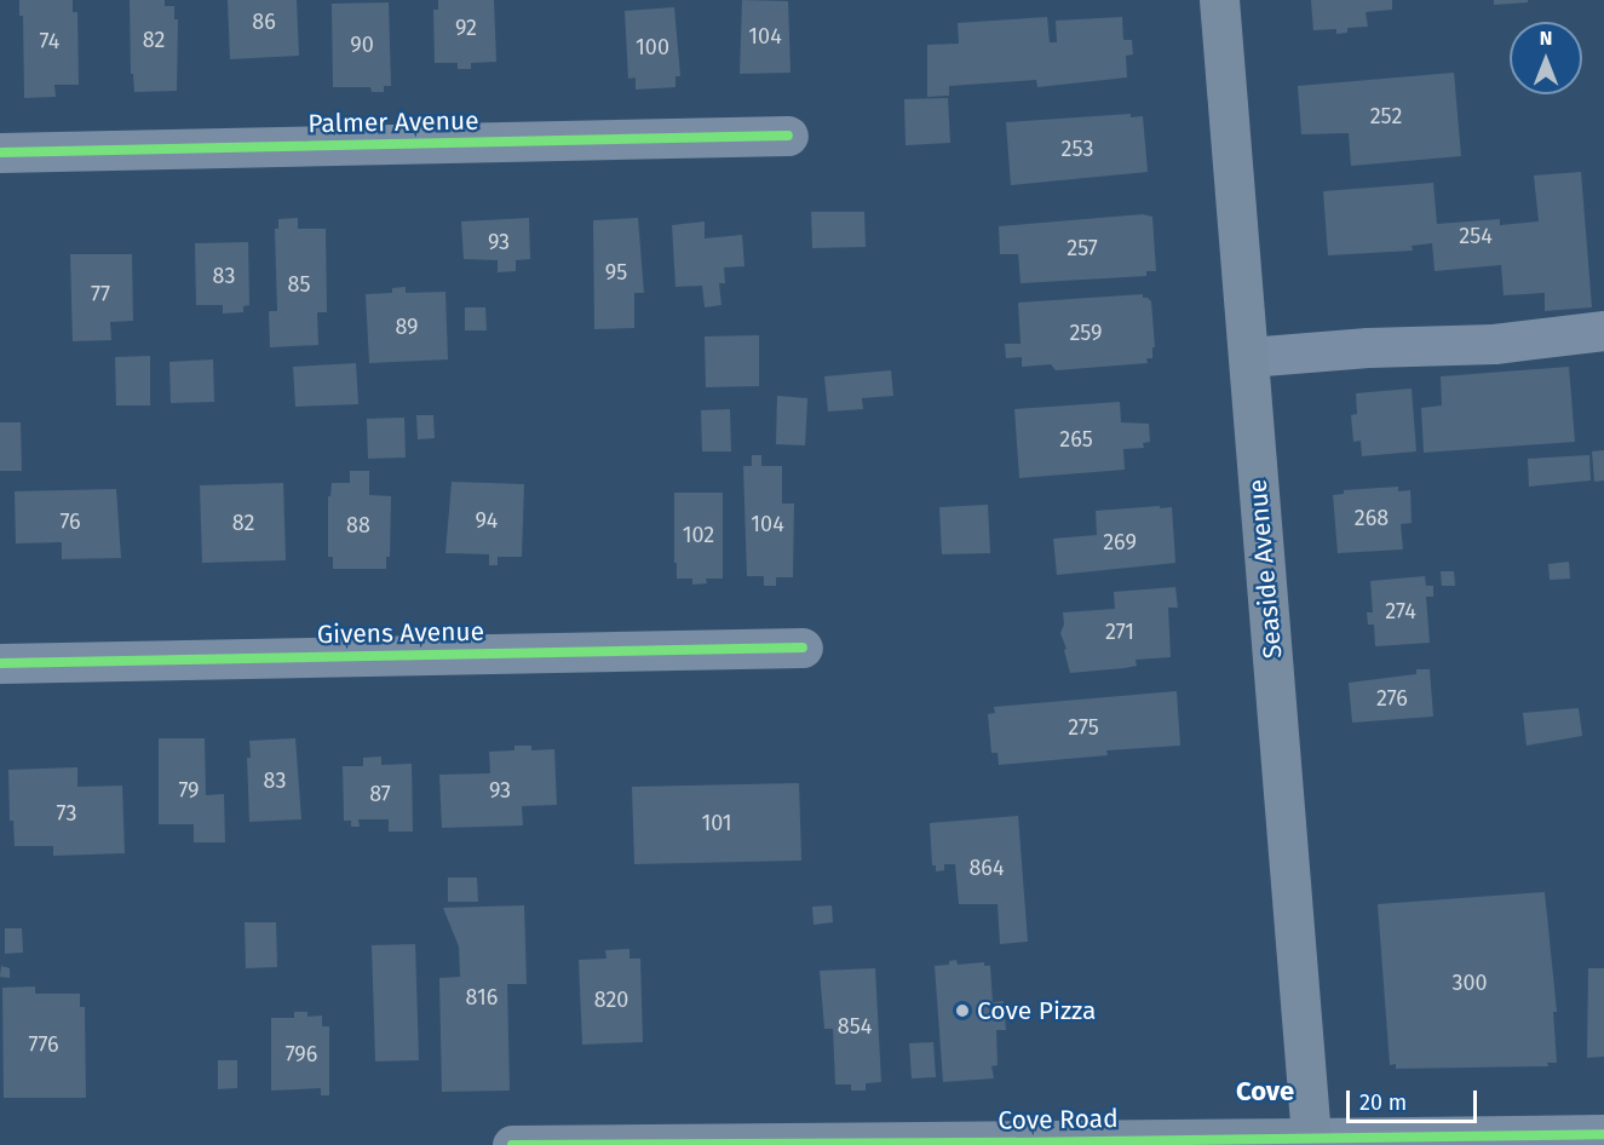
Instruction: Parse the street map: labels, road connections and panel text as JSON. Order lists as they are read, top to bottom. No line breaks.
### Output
{"streets":{"main road":["Seaside Avenue","Cove Road"],"street":["Palmer Avenue","Givens Avenue"]},"crossings":[["Seaside Avenue","Cove Road"]],"districts":["Cove"],"places":["Cove Pizza"],"house_numbers":["86","92","104","82","74","90","100","252","253","254","93","257","95","83","85","77","89","259","265","268","94","76","82","104","88","102","269","274","271","276","275","83","79","93","87","73","101","864","300","816","820","854","776","796"],"scale_bar":"20 m","north":"top"}
